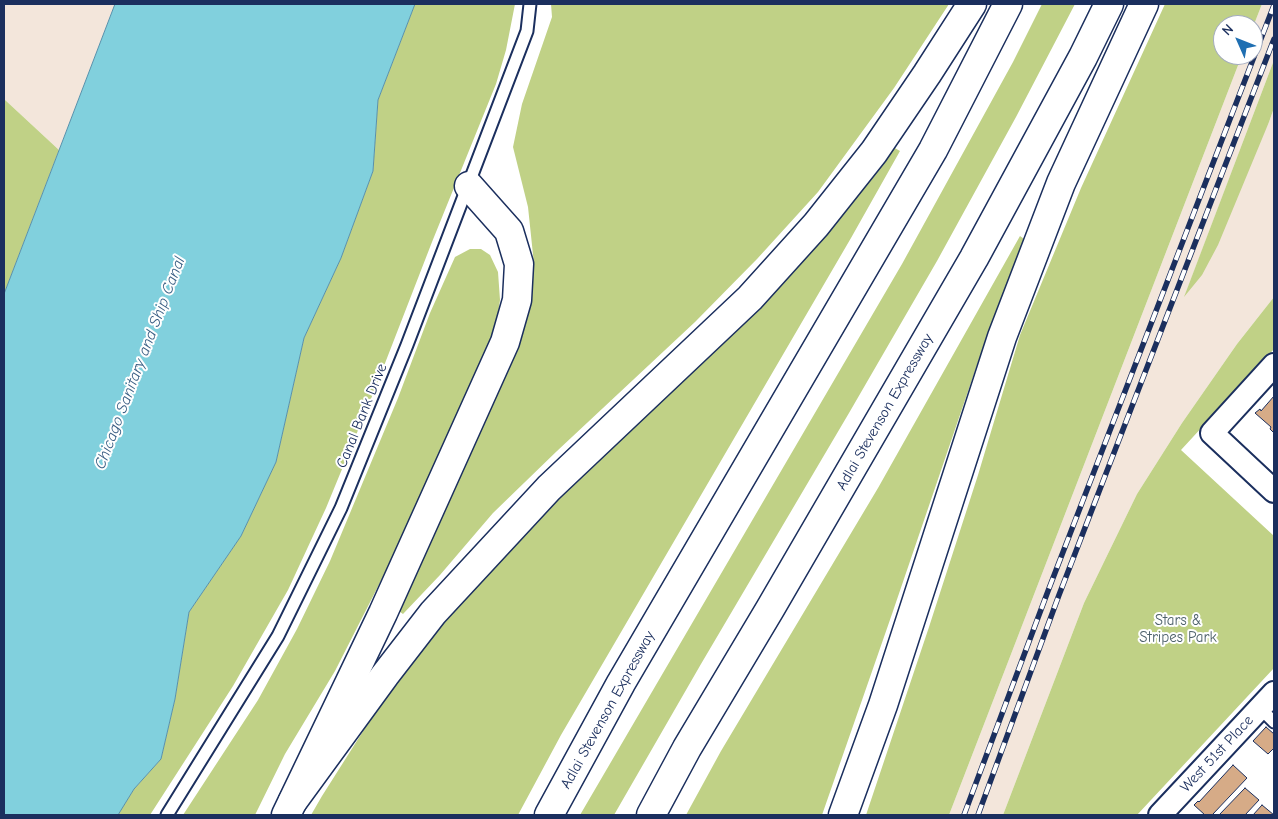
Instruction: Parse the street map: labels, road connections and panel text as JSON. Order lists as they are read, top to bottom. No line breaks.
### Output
{"streets":{"main road":["Adlai Stevenson Expressway"],"street":["West 51st Place"],"lane":["Canal Bank Drive"]},"water":["Chicago Sanitary and Ship Canal"],"parks":["Stars & Stripes Park"],"north":"top left"}
